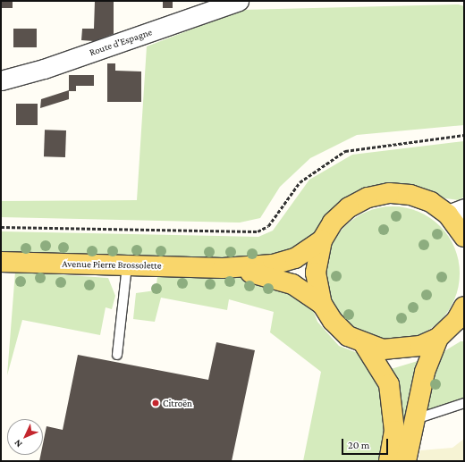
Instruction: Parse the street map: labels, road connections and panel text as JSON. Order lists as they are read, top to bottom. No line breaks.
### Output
{"streets":{"main road":["Avenue Pierre Brossolette"],"street":["Route d'Espagne"]},"places":["Citroën"],"scale_bar":"20 m","north":"bottom left"}
